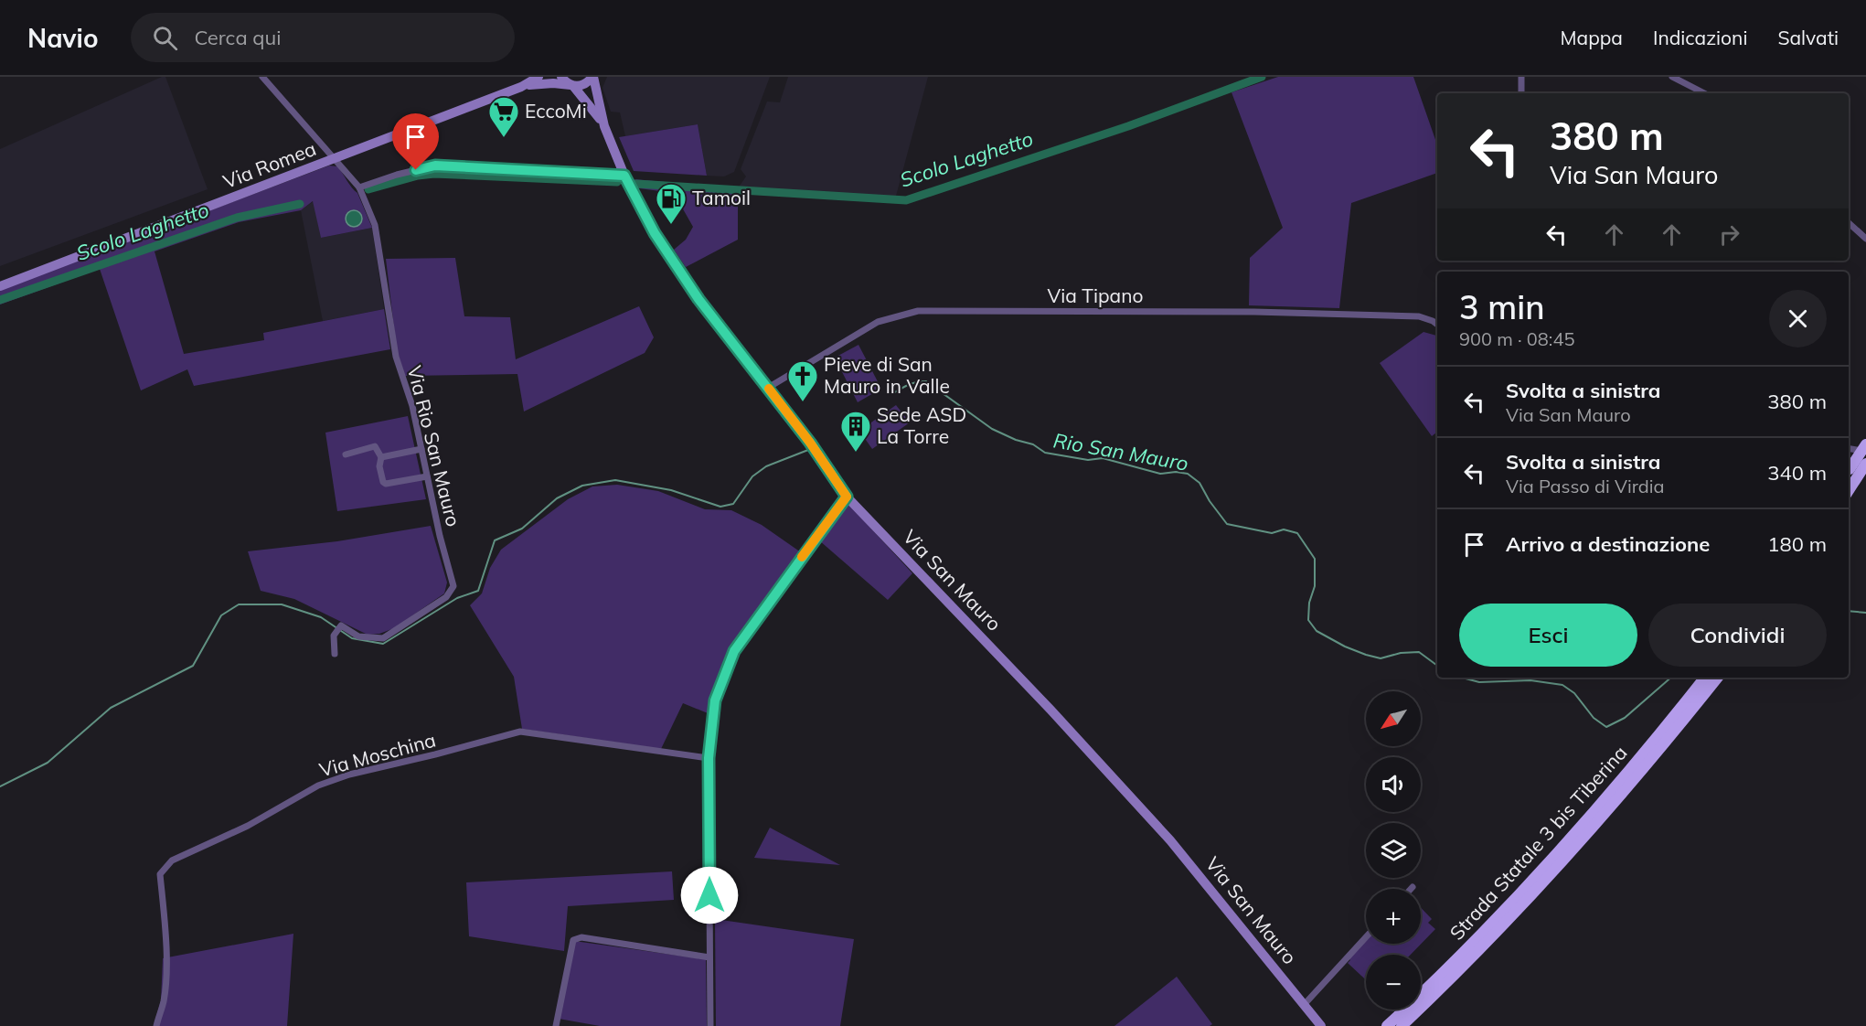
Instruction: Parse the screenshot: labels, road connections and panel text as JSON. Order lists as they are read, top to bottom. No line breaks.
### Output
{"streets":{"highway":["Strada Statale 3 bis Tiberina"],"main road":["Via Romea","Via San Mauro"],"street":["Via Tipano","Via Rio San Mauro","Via Moschina"]},"crossings":[["Via Romea","Via Rio San Mauro"],["Via Romea","Via San Mauro"],["Via Tipano","Via San Mauro"]],"water":["Scolo Laghetto","Rio San Mauro"],"places":{"supermarket":["EccoMi"],"fuel station":["Tamoil"],"church":["Pieve di San Mauro in Valle"],"building":["Sede ASD La Torre"]},"north":"bottom left","page":{"header":"Navio","search":"Cerca qui","nav":["Mappa","Indicazioni","Salvati"],"turn":["380 m","Via San Mauro"],"heading":["3 min","900 m · 08:45"],"list":[{"name":"Svolta a sinistra","note":"Via San Mauro","value":"380 m"},{"name":"Svolta a sinistra","note":"Via Passo di Virdia","value":"340 m"},{"name":"Arrivo a destinazione","value":"180 m"}],"buttons":["Esci","Condividi"],"map_buttons":["+","−"]}}
